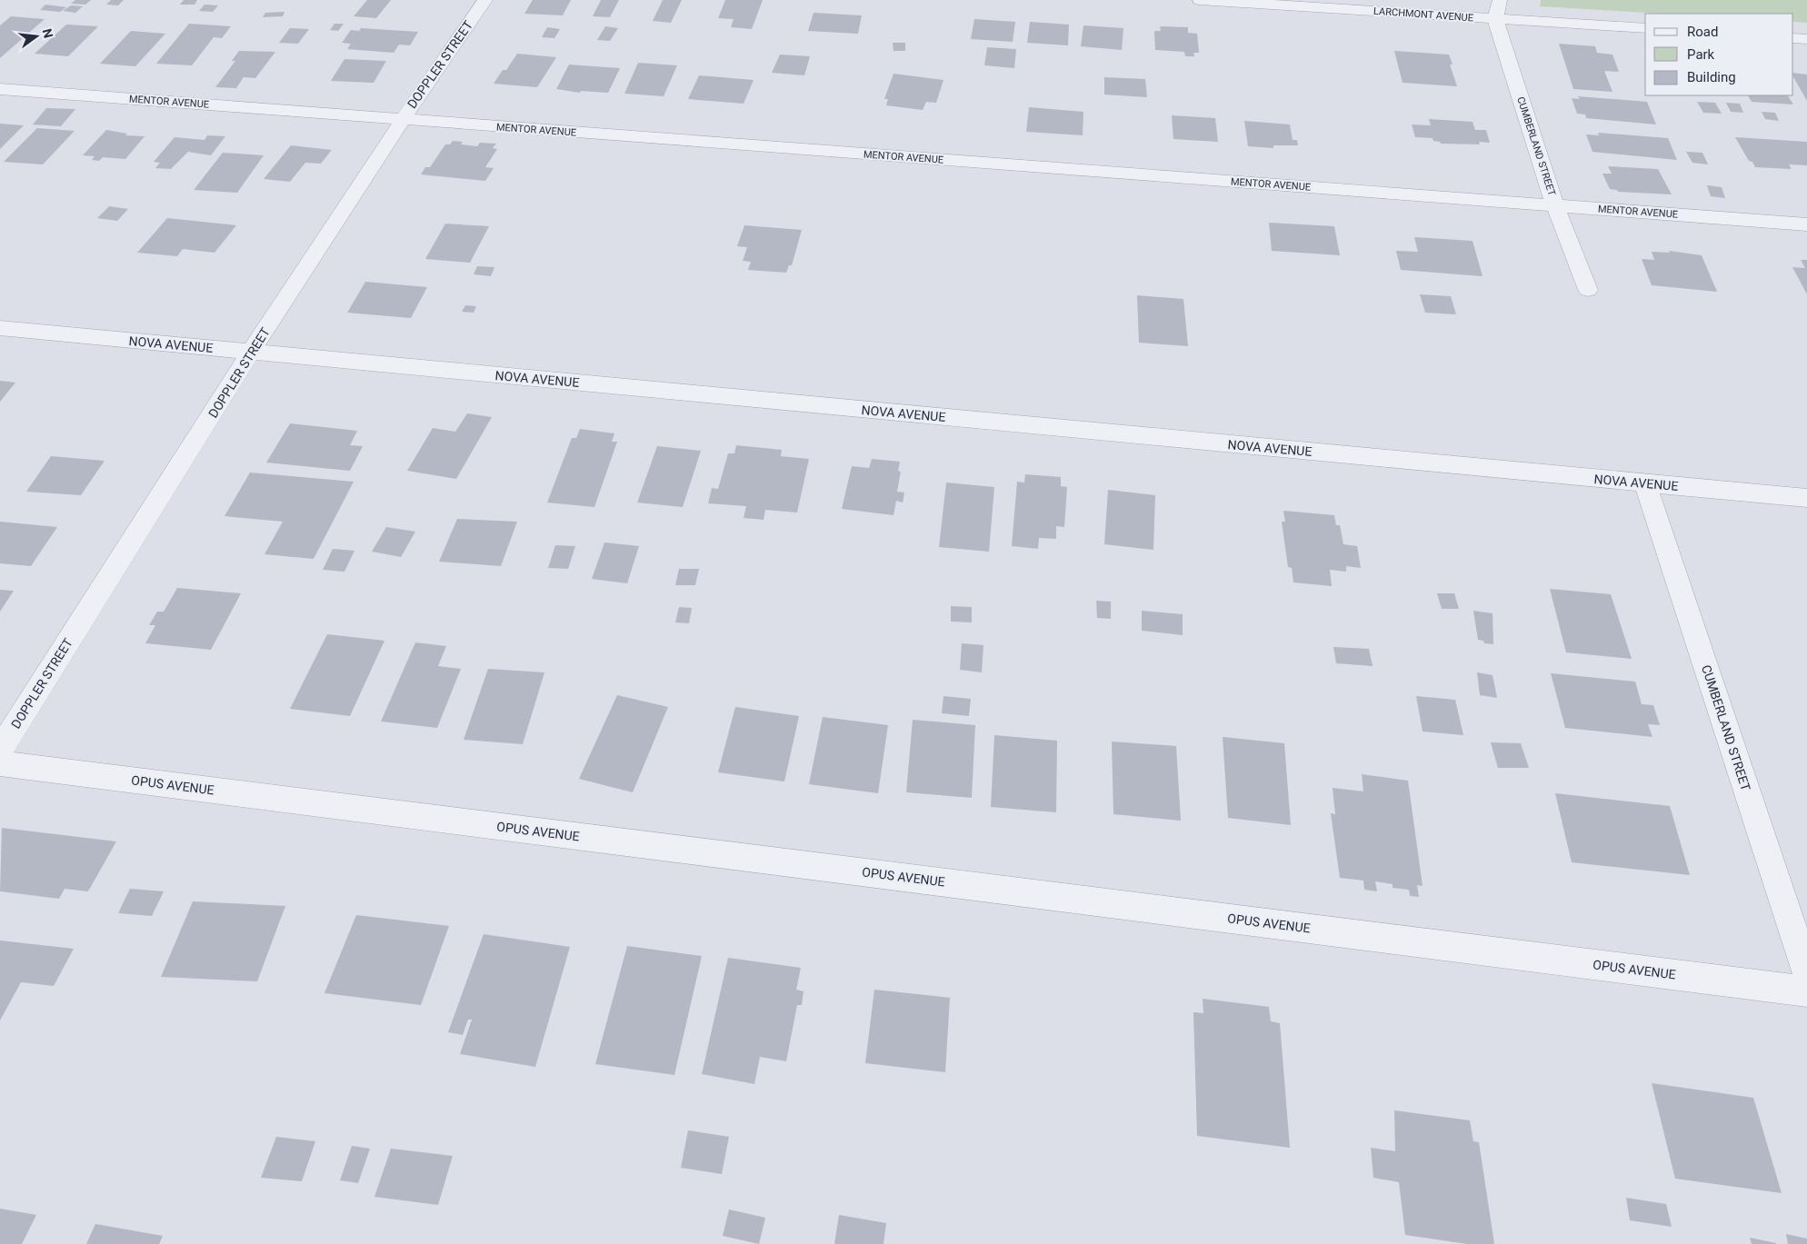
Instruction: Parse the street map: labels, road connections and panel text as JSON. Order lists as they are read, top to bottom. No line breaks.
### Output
{"streets":{"street":["LARCHMONT AVENUE","DOPPLER STREET","MENTOR AVENUE","CUMBERLAND STREET","NOVA AVENUE","OPUS AVENUE"]},"crossings":[["LARCHMONT AVENUE","CUMBERLAND STREET"],["DOPPLER STREET","MENTOR AVENUE"],["DOPPLER STREET","NOVA AVENUE"],["MENTOR AVENUE","CUMBERLAND STREET"],["CUMBERLAND STREET","NOVA AVENUE"]],"legend":["Road","Park","Building"],"north":"right"}
